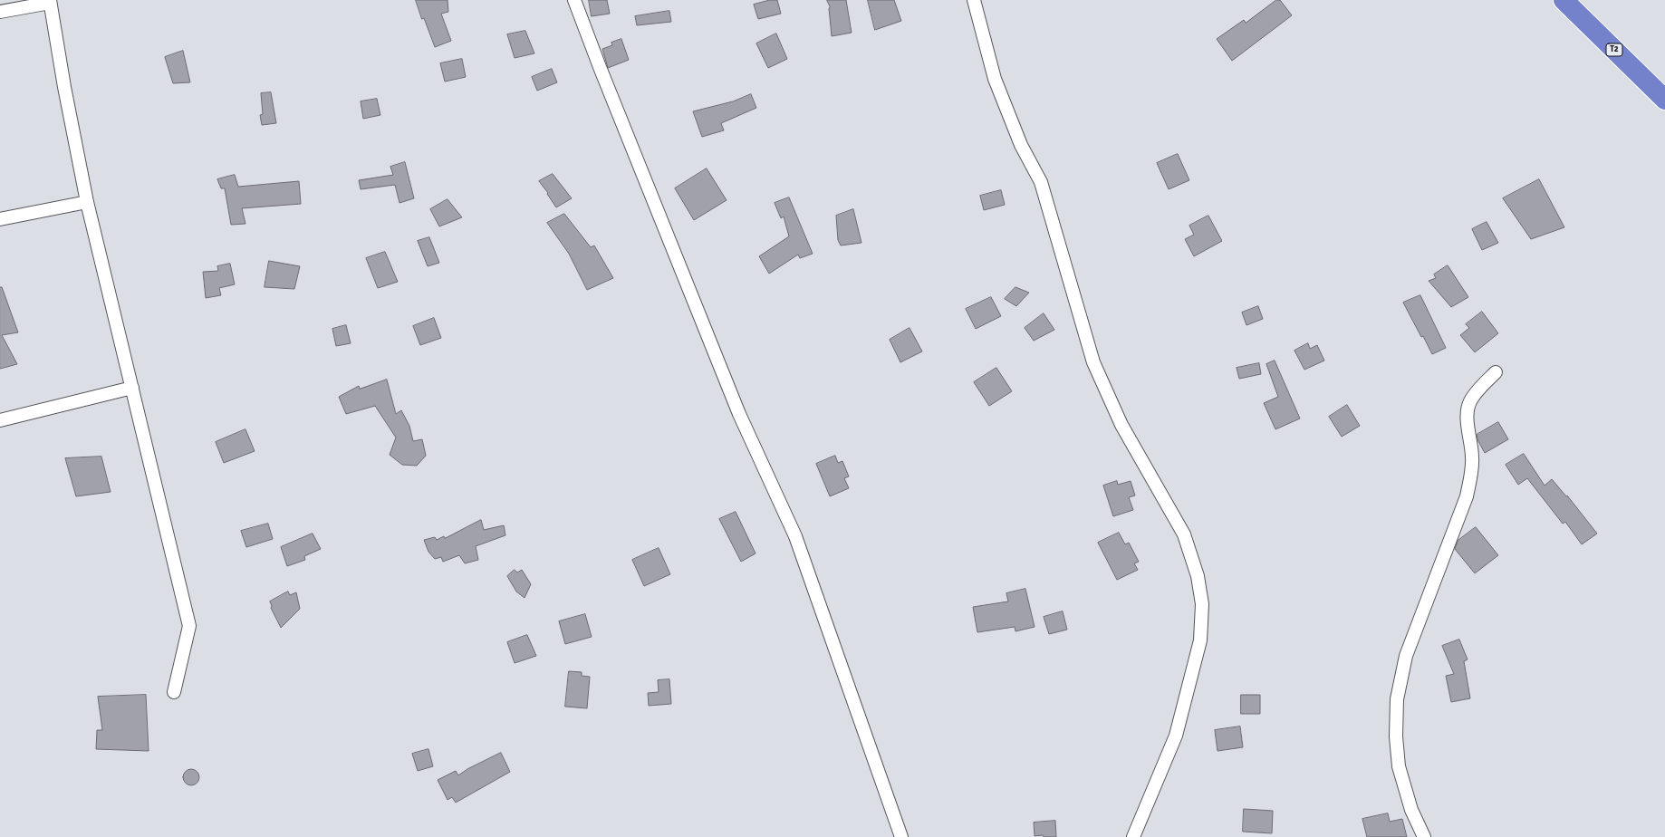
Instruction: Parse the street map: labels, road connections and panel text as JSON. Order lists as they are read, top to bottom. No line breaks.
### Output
{"streets":{"highway":["T2"]}}
